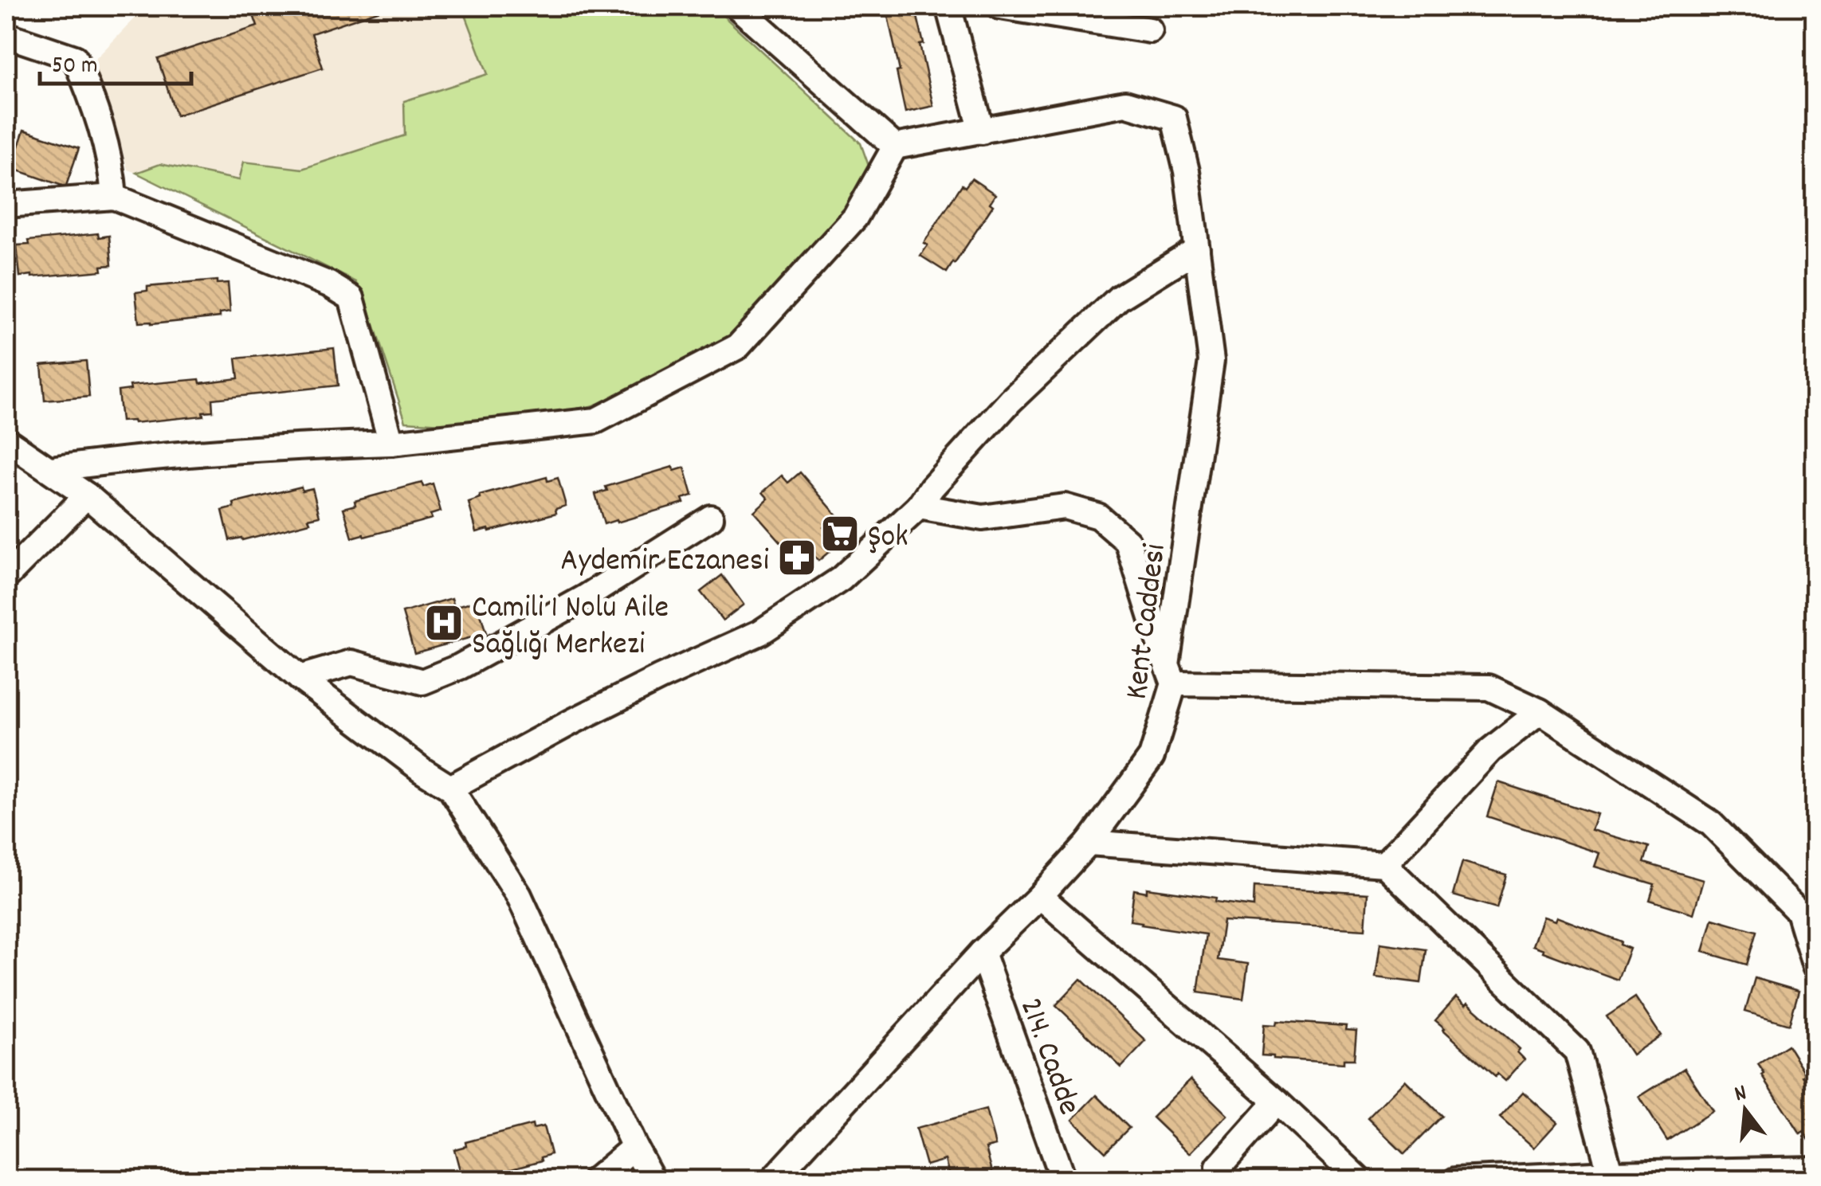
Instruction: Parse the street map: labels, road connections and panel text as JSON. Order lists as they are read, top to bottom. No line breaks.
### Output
{"streets":{"street":["Kent Caddesi","214. Cadde"]},"crossings":[["Kent Caddesi","214. Cadde"]],"places":{"supermarket":["Şok"],"pharmacy":["Aydemir Eczanesi"],"hospital":["Camili 1 Nolu Aile Sağlığı Merkezi"]},"scale_bar":"50 m","north":"top"}
